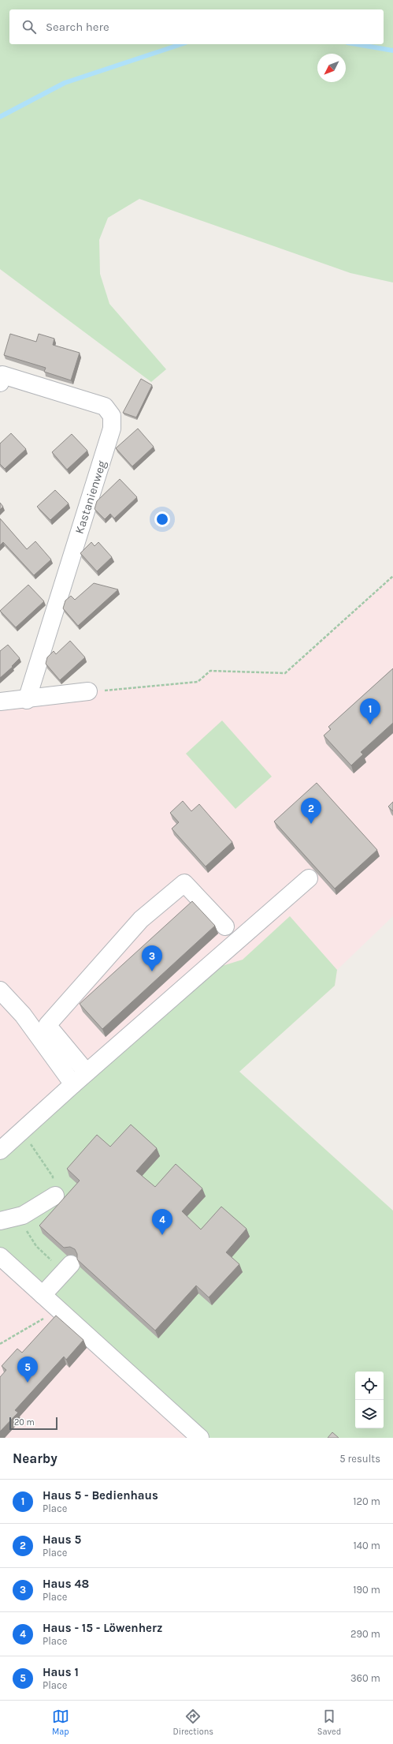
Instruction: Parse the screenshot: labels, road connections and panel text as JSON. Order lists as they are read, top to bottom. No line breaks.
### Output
{"streets":{"street":["Kastanienweg"]},"scale_bar":"20 m","north":"bottom left","page":{"search":"Search here","pins":["1","2","3","4","5"],"scale":"20 m","heading":["Nearby","5 results"],"list":[{"mark":"1","name":"Haus 5 - Bedienhaus","note":"Place","value":"120 m"},{"mark":"2","name":"Haus 5","note":"Place","value":"140 m"},{"mark":"3","name":"Haus 48","note":"Place","value":"190 m"},{"mark":"4","name":"Haus - 15 - Löwenherz","note":"Place","value":"290 m"},{"mark":"5","name":"Haus 1","note":"Place","value":"360 m"}],"nav":["Map","Directions","Saved"]}}
